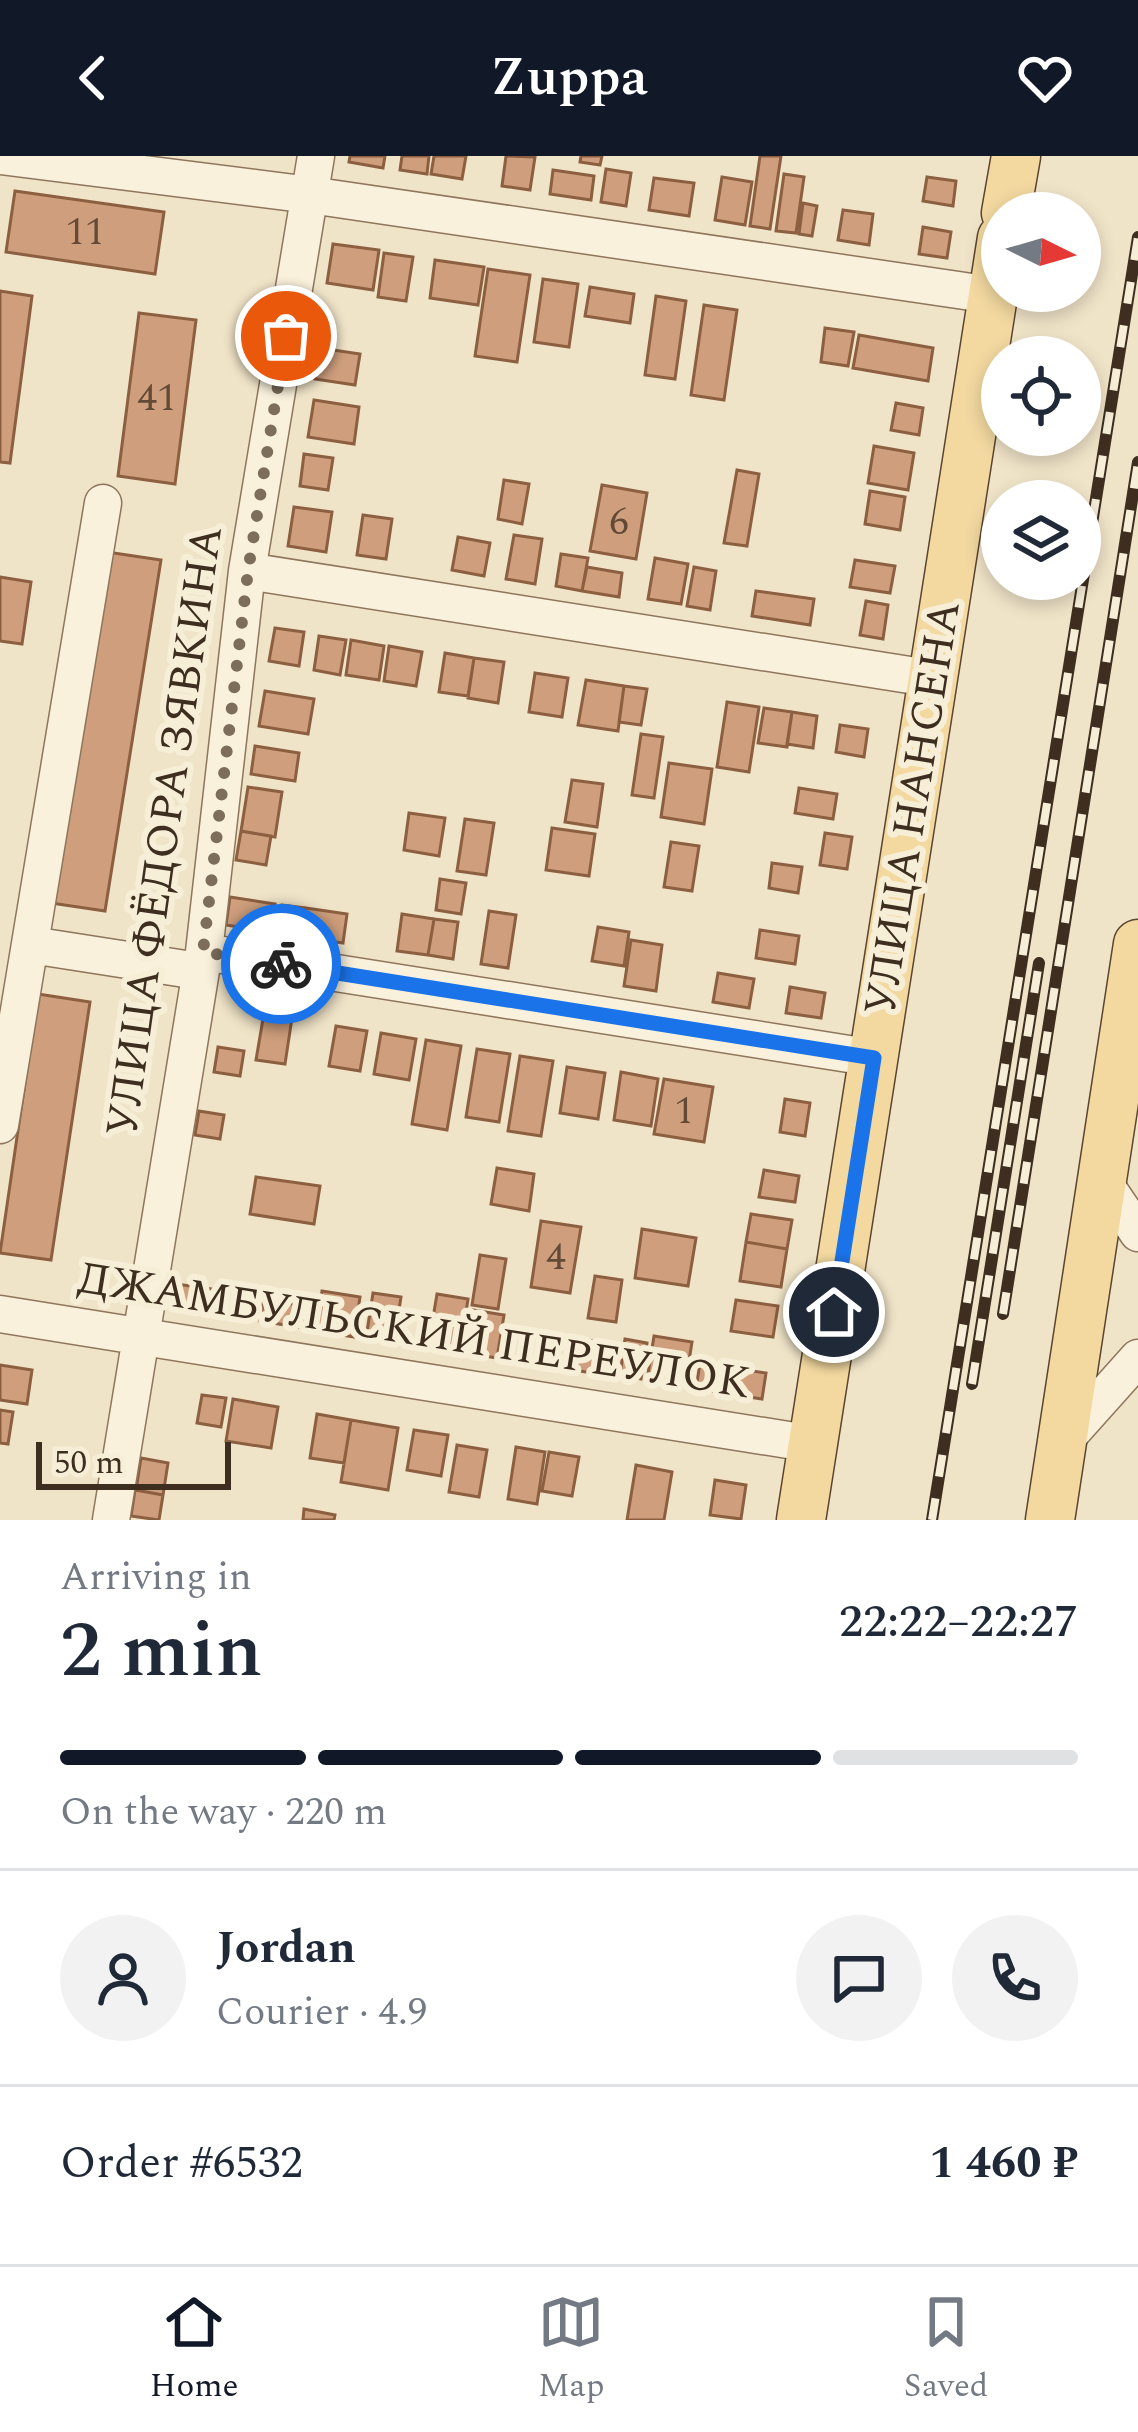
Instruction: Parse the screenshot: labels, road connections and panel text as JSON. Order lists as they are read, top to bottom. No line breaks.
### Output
{"streets":{"main road":["УЛИЦА НАНСЕНА"],"street":["УЛИЦА ФЁДОРА ЗЯВКИНА","ДЖАМБУЛЬСКИЙ ПЕРЕУЛОК"]},"crossings":[["УЛИЦА НАНСЕНА","ДЖАМБУЛЬСКИЙ ПЕРЕУЛОК"],["УЛИЦА ФЁДОРА ЗЯВКИНА","ДЖАМБУЛЬСКИЙ ПЕРЕУЛОК"]],"house_numbers":["11","41","6","1","4"],"scale_bar":"50 m","north":"right","page":{"header":"Zuppa","scale":"50 m","heading":["2 min","Arriving in","22:22–22:27"],"panel":["Jordan","Courier · 4.9","Order #6532","1 460 ₽"],"bar":"On the way · 220 m","tabs":["Home","Map","Saved"]}}
